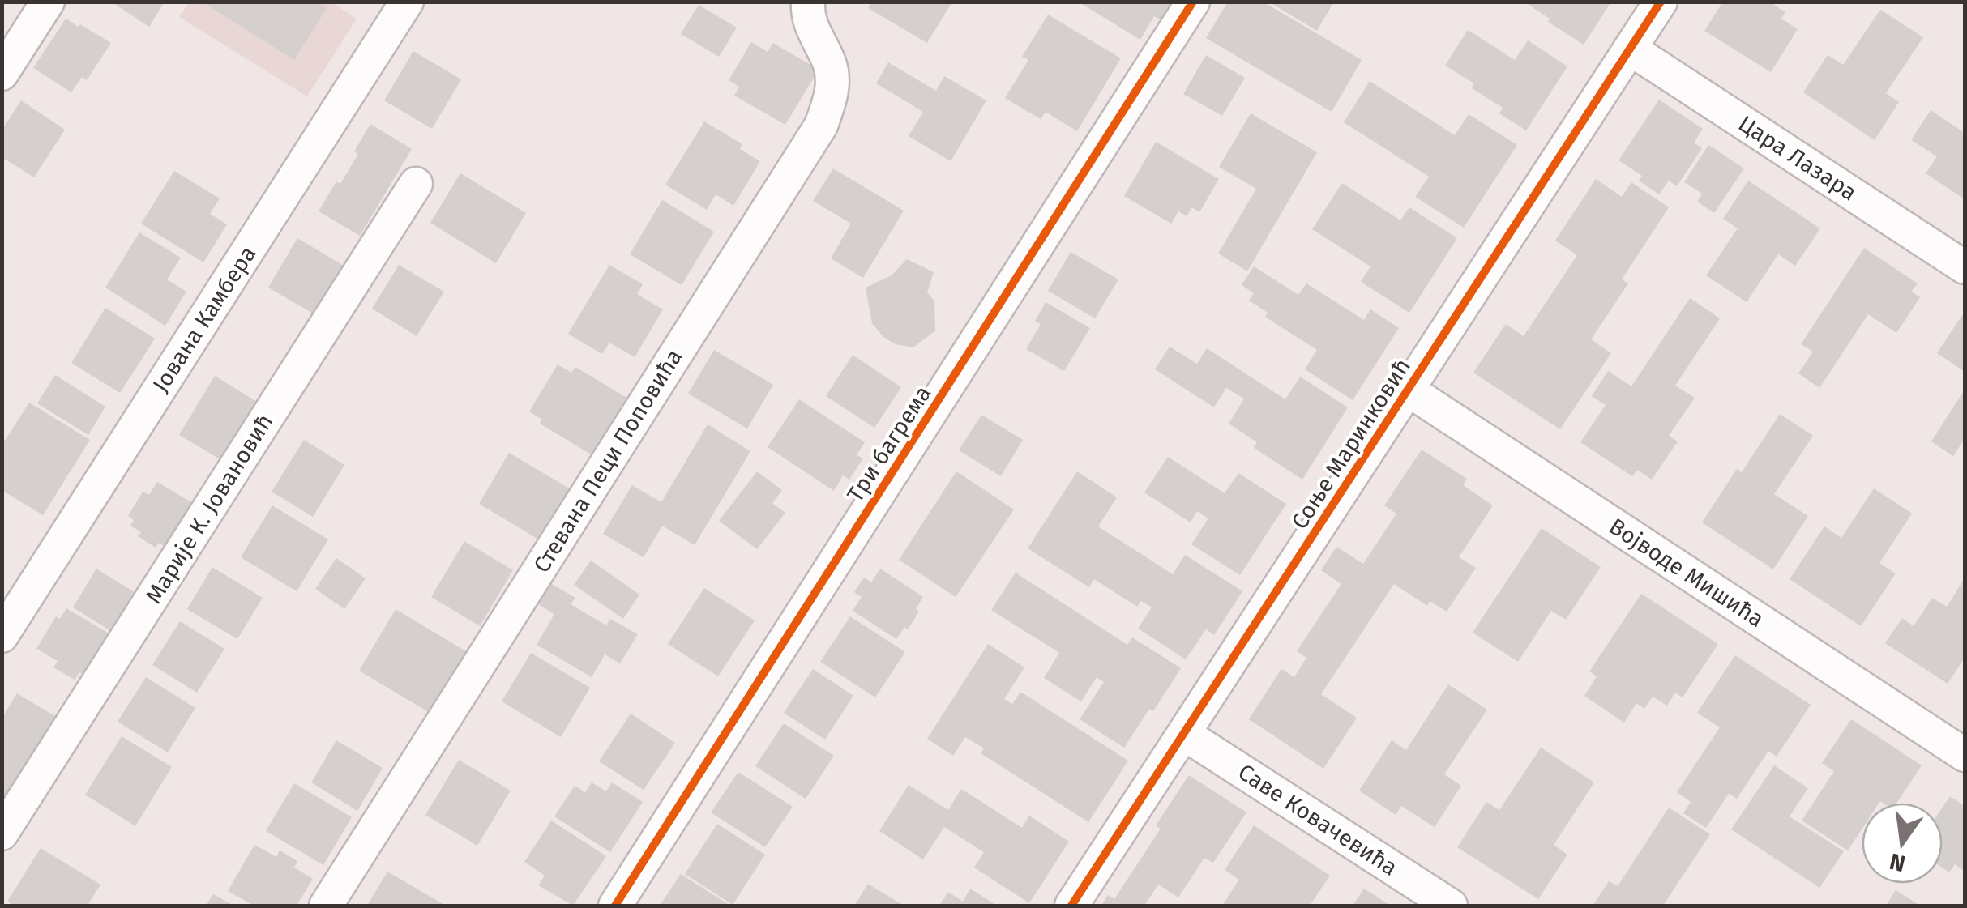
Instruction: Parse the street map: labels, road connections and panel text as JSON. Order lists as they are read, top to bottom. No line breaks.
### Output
{"streets":{"street":["Цара Лазара","Јована Камбера","Три багрема","Соње Маринковић","Стевана Пеци Поповића","Марије К. Јовановић","Војводе Мишића","Саве Ковачевића"]},"crossings":[["Цара Лазара","Соње Маринковић"],["Соње Маринковић","Војводе Мишића"],["Соње Маринковић","Саве Ковачевића"]],"north":"bottom"}
